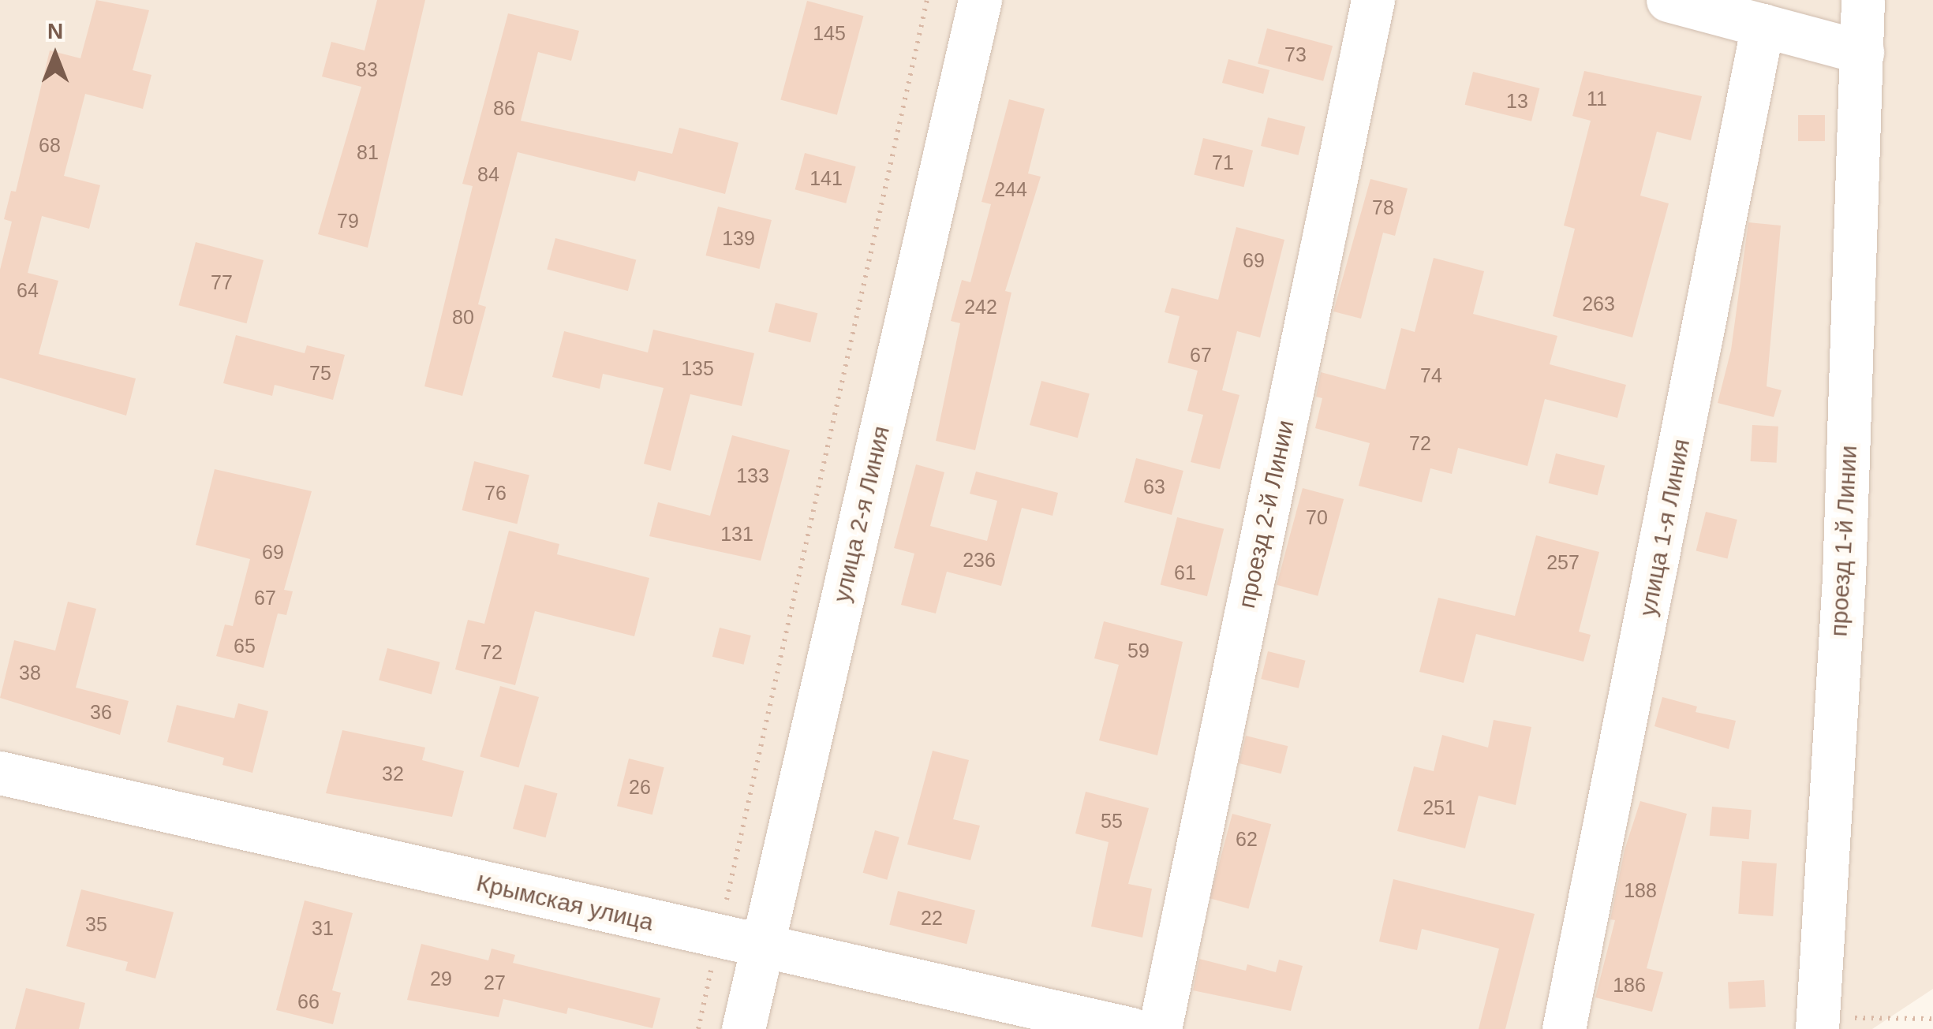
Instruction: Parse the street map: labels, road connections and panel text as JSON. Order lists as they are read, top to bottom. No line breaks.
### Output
{"streets":{"street":["улица 2-я Линия","проезд 2-й Линии","улица 1-я Линия","проезд 1-й Линии","Крымская улица"]},"crossings":[["улица 2-я Линия","Крымская улица"]],"house_numbers":["145","73","83","11","13","86","68","81","71","84","141","244","78","79","139","69","77","64","263","242","80","67","135","75","74","72","133","63","76","70","131","69","236","257","61","67","65","59","72","38","36","32","26","251","55","62","188","22","35","31","29","27","186","66"],"north":"top"}
